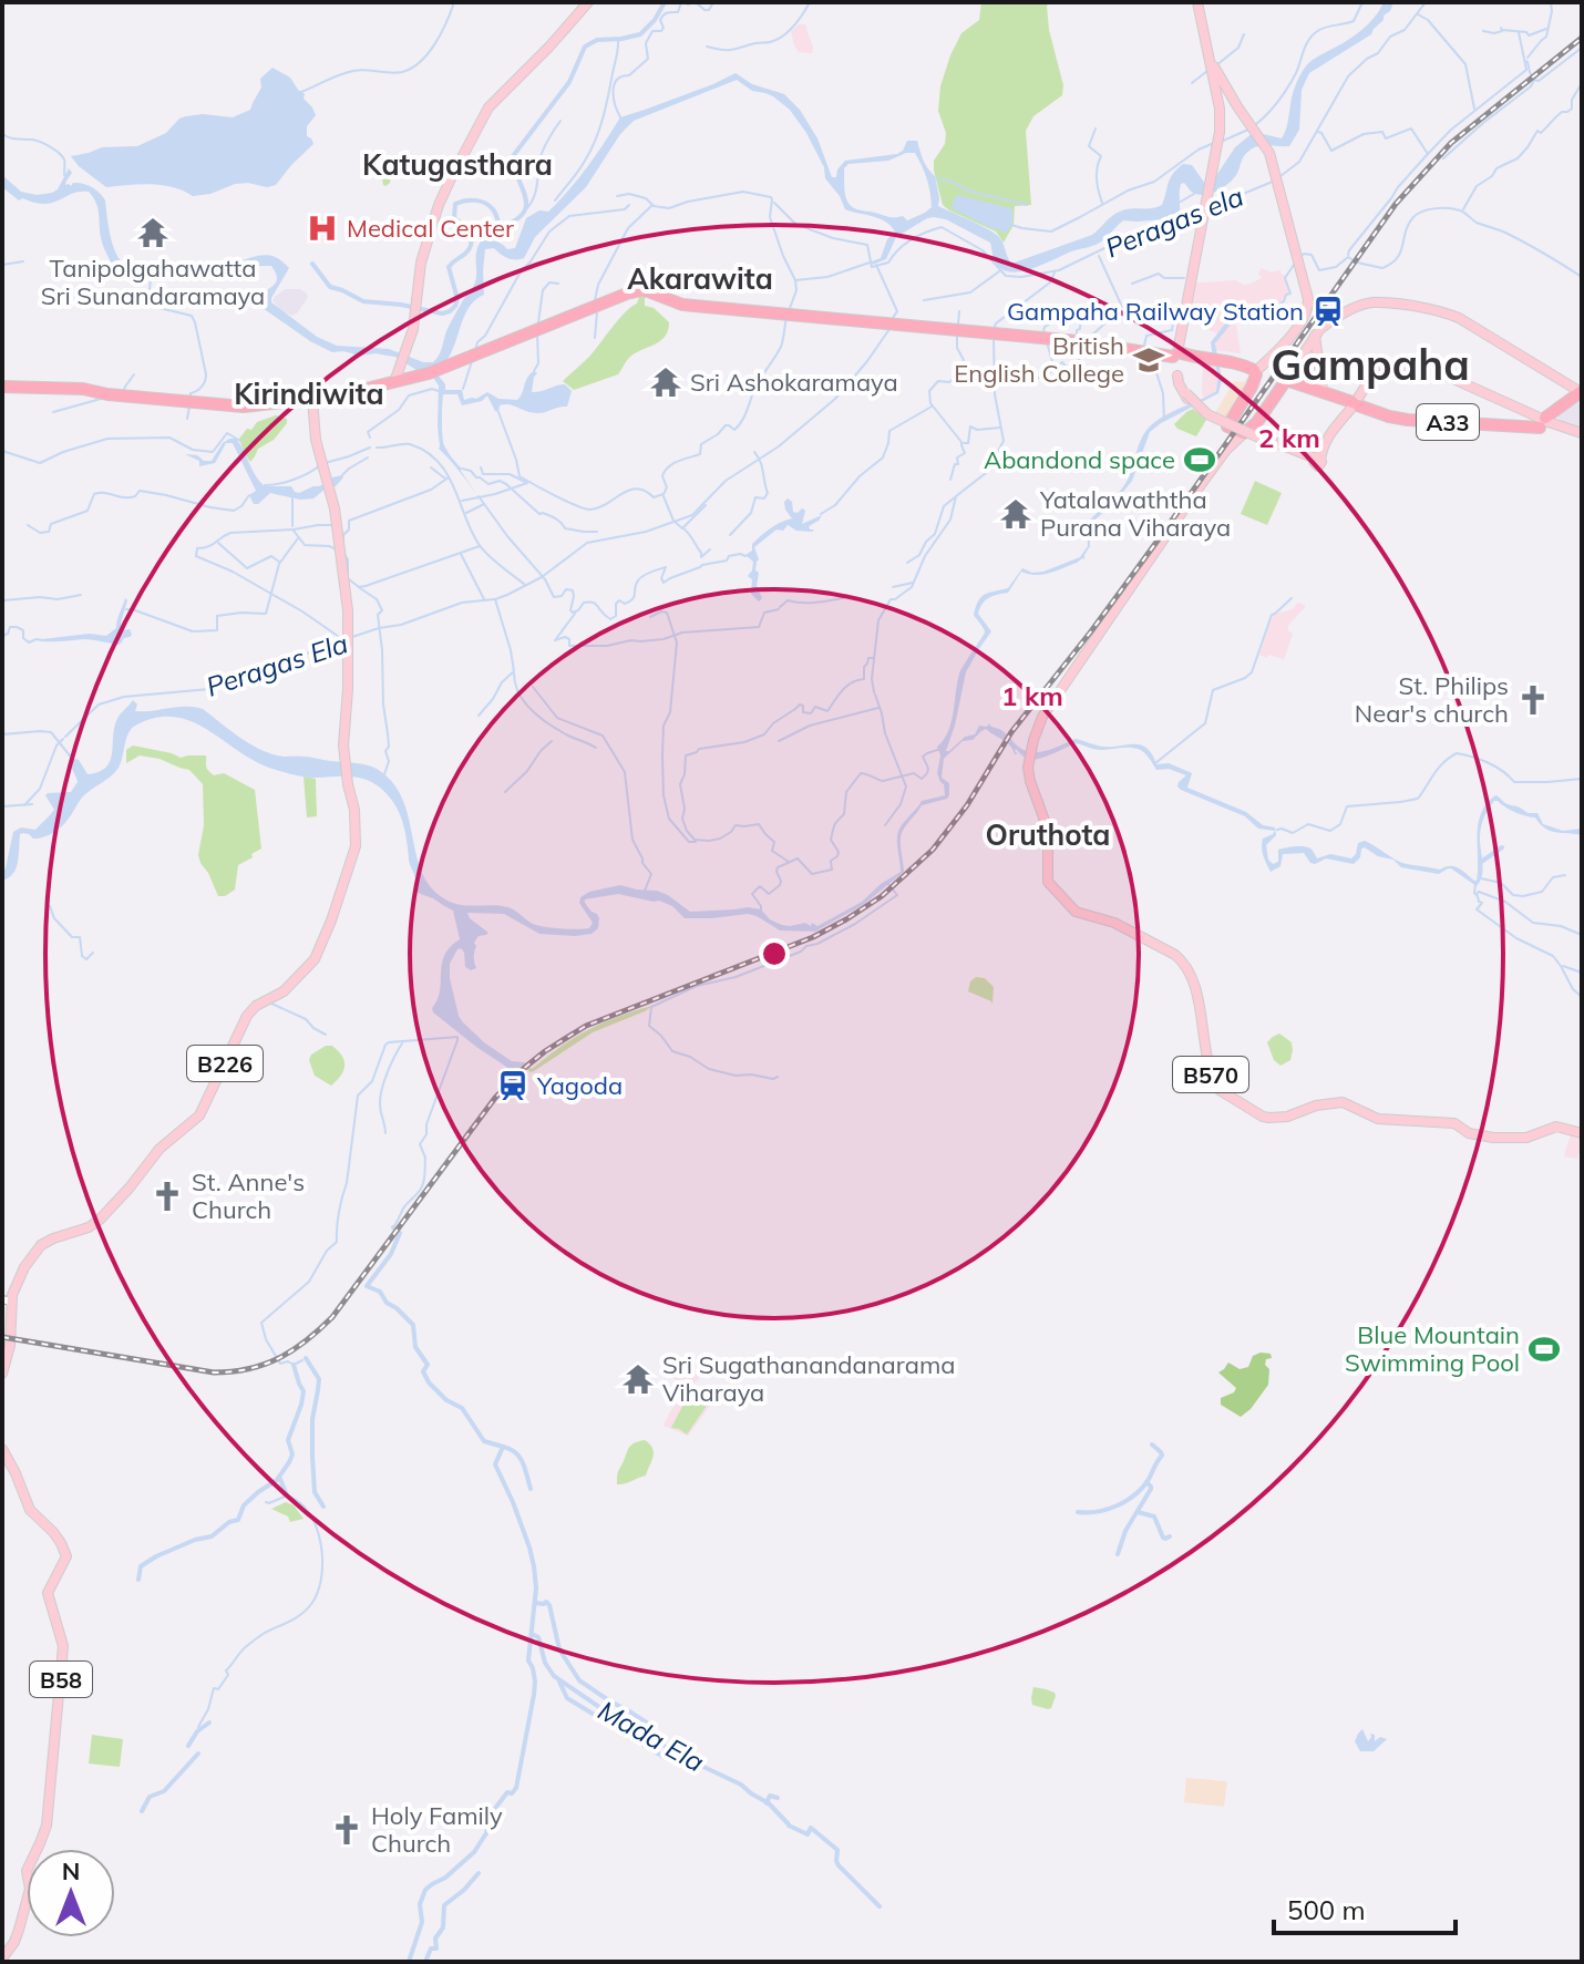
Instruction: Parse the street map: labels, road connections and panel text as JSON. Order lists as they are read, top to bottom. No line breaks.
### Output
{"streets":{"highway":["A33"],"main road":["B226","B570","B58"]},"districts":["Katugasthara","Akarawita","Gampaha","Kirindiwita","Oruthota"],"water":["Peragas ela","Peragas Ela","Mada Ela"],"places":{"hospital":["Medical Center"],"temple":["Tanipolgahawatta Sri Sunandaramaya","Sri Ashokaramaya","Yatalawaththa Purana Viharaya","Sri Sugathanandanarama Viharaya"],"station":["Gampaha Railway Station","Yagoda"],"school or university":["British English College"],"sports":["Abandond space","Blue Mountain Swimming Pool"],"church":["St. Philips Near's church","St. Anne's Church","Holy Family Church"]},"scale_bar":"500 m","north":"top","rings":["2 km","1 km"]}
